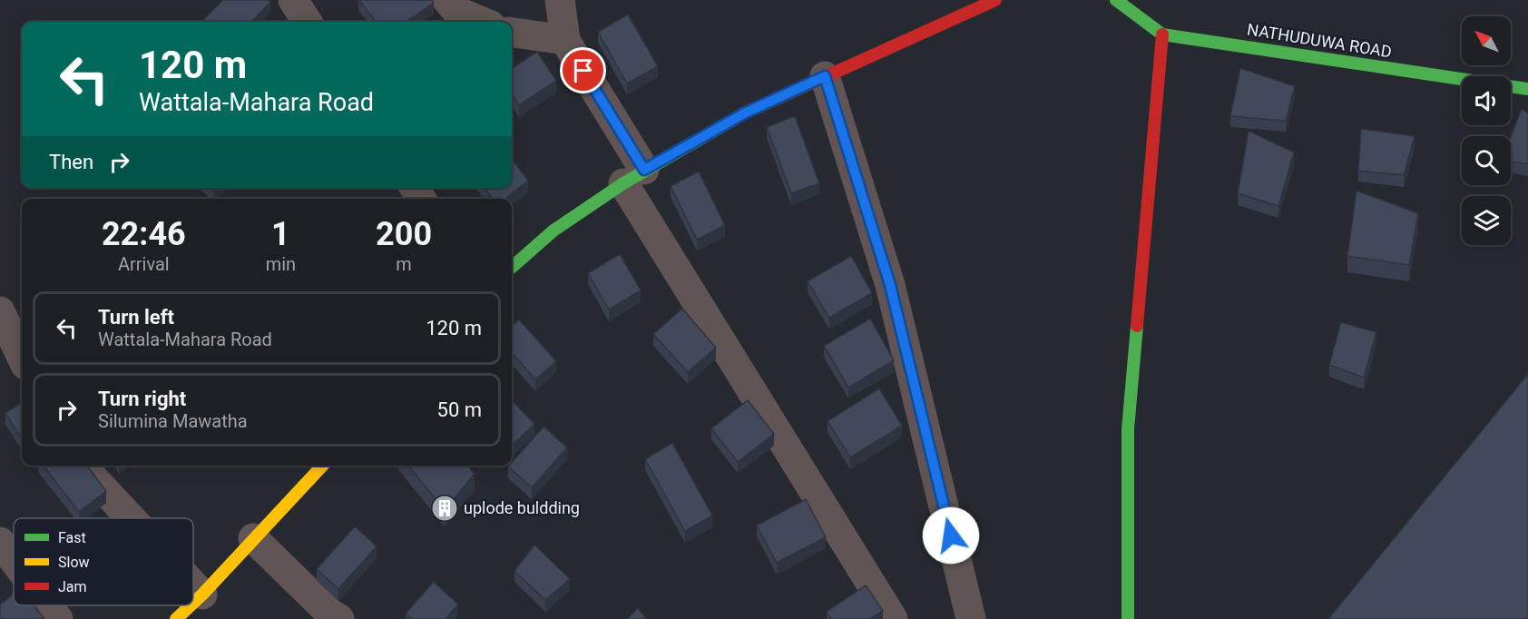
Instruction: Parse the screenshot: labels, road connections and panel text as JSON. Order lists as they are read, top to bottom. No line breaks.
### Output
{"streets":{"street":["NATHUDUWA ROAD"]},"places":{"building":["uplode buldding"]},"legend":["Fast","Slow","Jam"],"north":"top left","page":{"turn":["120 m","Wattala-Mahara Road"],"then":"Then","eta":["22:46","Arrival","1","min","200","m"],"list":[{"name":"Turn left","note":"Wattala-Mahara Road","value":"120 m"},{"name":"Turn right","note":"Silumina Mawatha","value":"50 m"}]}}
